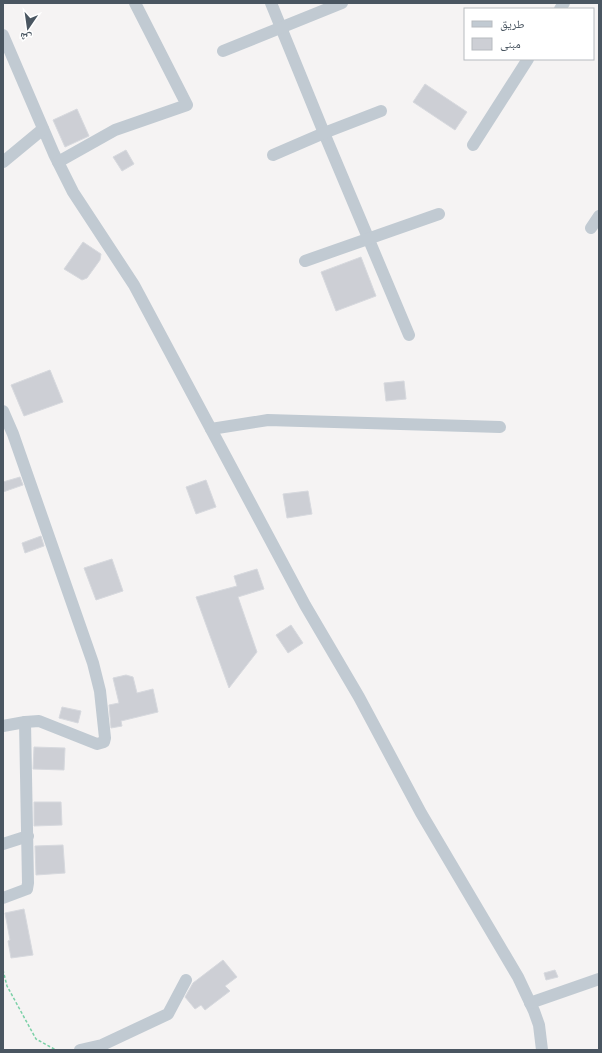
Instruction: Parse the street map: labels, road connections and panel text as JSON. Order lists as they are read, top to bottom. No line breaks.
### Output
{"legend":["طريق","مبنى"],"north":"bottom"}
